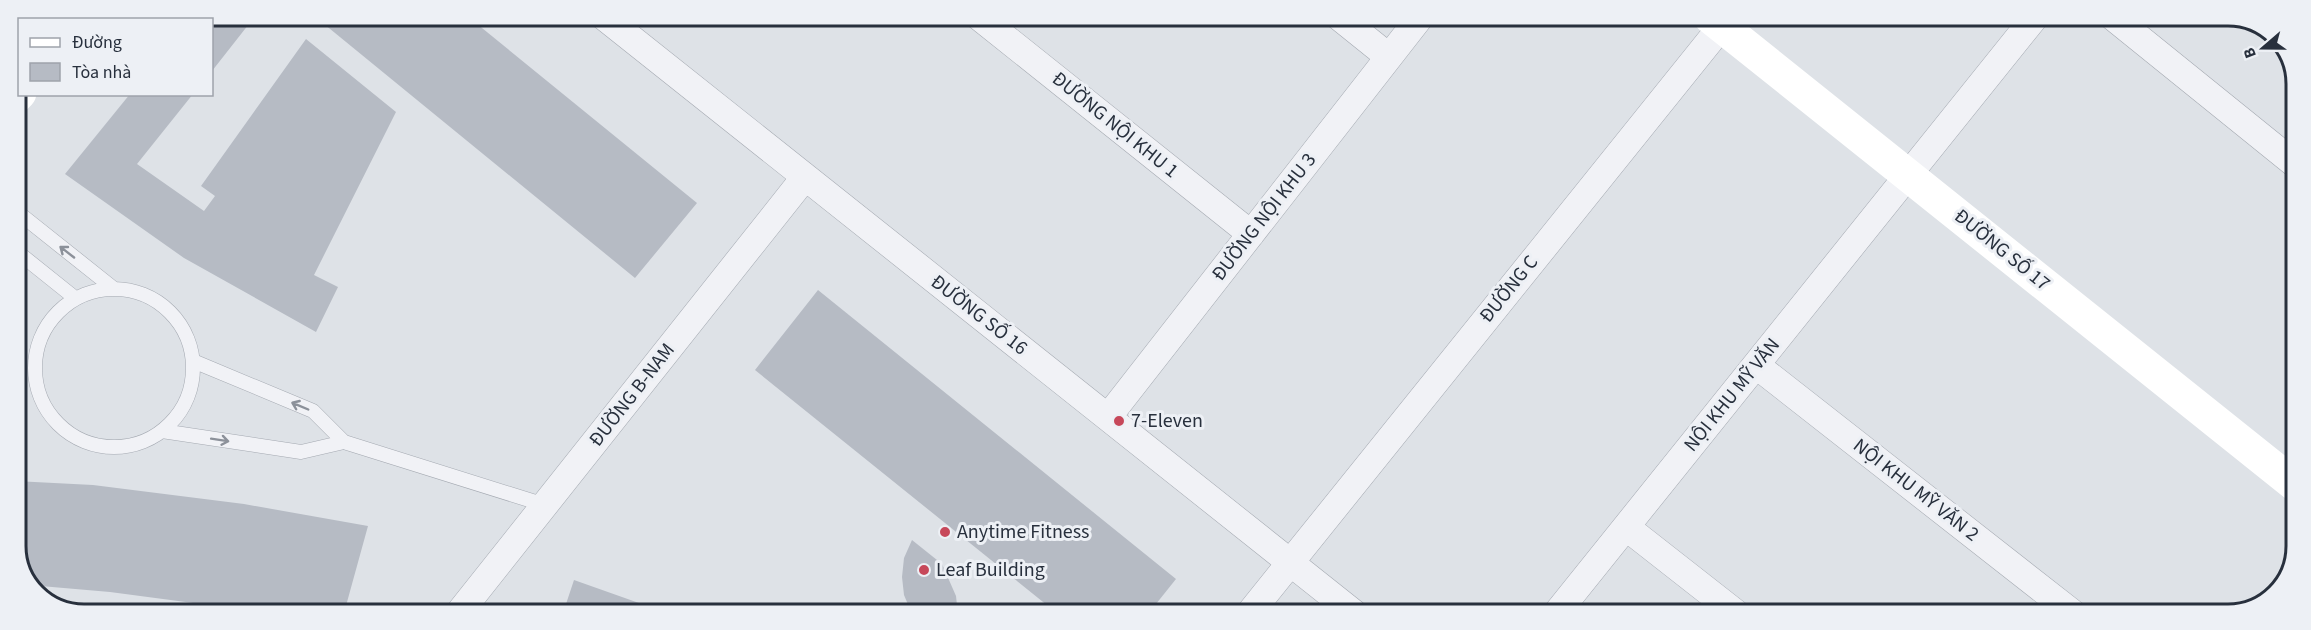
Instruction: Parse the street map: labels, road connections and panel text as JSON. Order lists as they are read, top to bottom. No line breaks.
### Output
{"streets":{"street":["ĐƯỜNG NỘI KHU 1","ĐƯỜNG NỘI KHU 3","ĐƯỜNG SỐ 17","ĐƯỜNG C","ĐƯỜNG SỐ 16","ĐƯỜNG B-NAM","NỘI KHU MỸ VĂN","NỘI KHU MỸ VĂN 2"]},"crossings":[["ĐƯỜNG NỘI KHU 1","ĐƯỜNG NỘI KHU 3"],["ĐƯỜNG NỘI KHU 3","ĐƯỜNG SỐ 16"],["ĐƯỜNG SỐ 17","NỘI KHU MỸ VĂN"],["ĐƯỜNG C","ĐƯỜNG SỐ 16"],["ĐƯỜNG SỐ 16","ĐƯỜNG B-NAM"],["NỘI KHU MỸ VĂN","NỘI KHU MỸ VĂN 2"]],"places":["7-Eleven","Anytime Fitness","Leaf Building"],"legend":["Đường","Tòa nhà"],"north":"left"}
